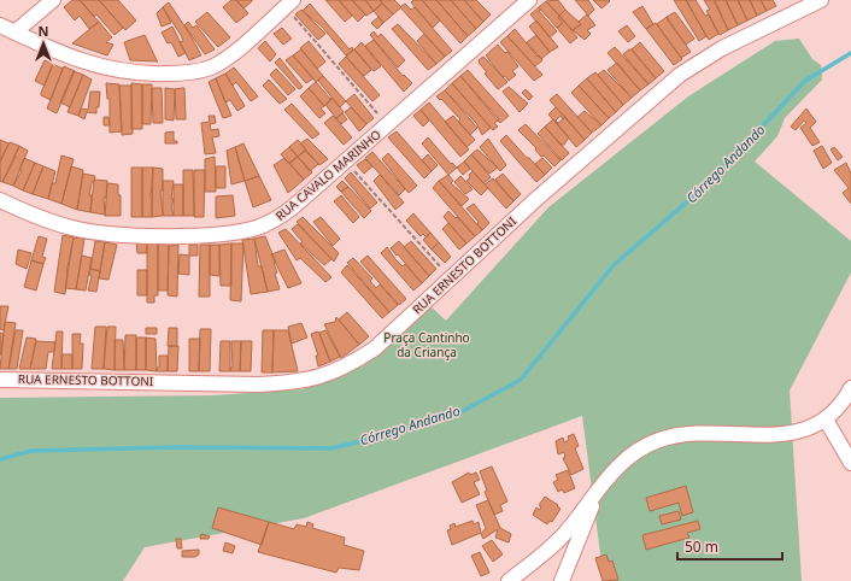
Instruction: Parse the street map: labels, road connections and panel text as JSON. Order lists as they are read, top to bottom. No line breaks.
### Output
{"streets":{"street":["RUA CAVALO MARINHO","RUA ERNESTO BOTTONI"]},"water":["Córrego Andando"],"parks":["Praça Cantinho da Criança"],"scale_bar":"50 m","north":"top"}
